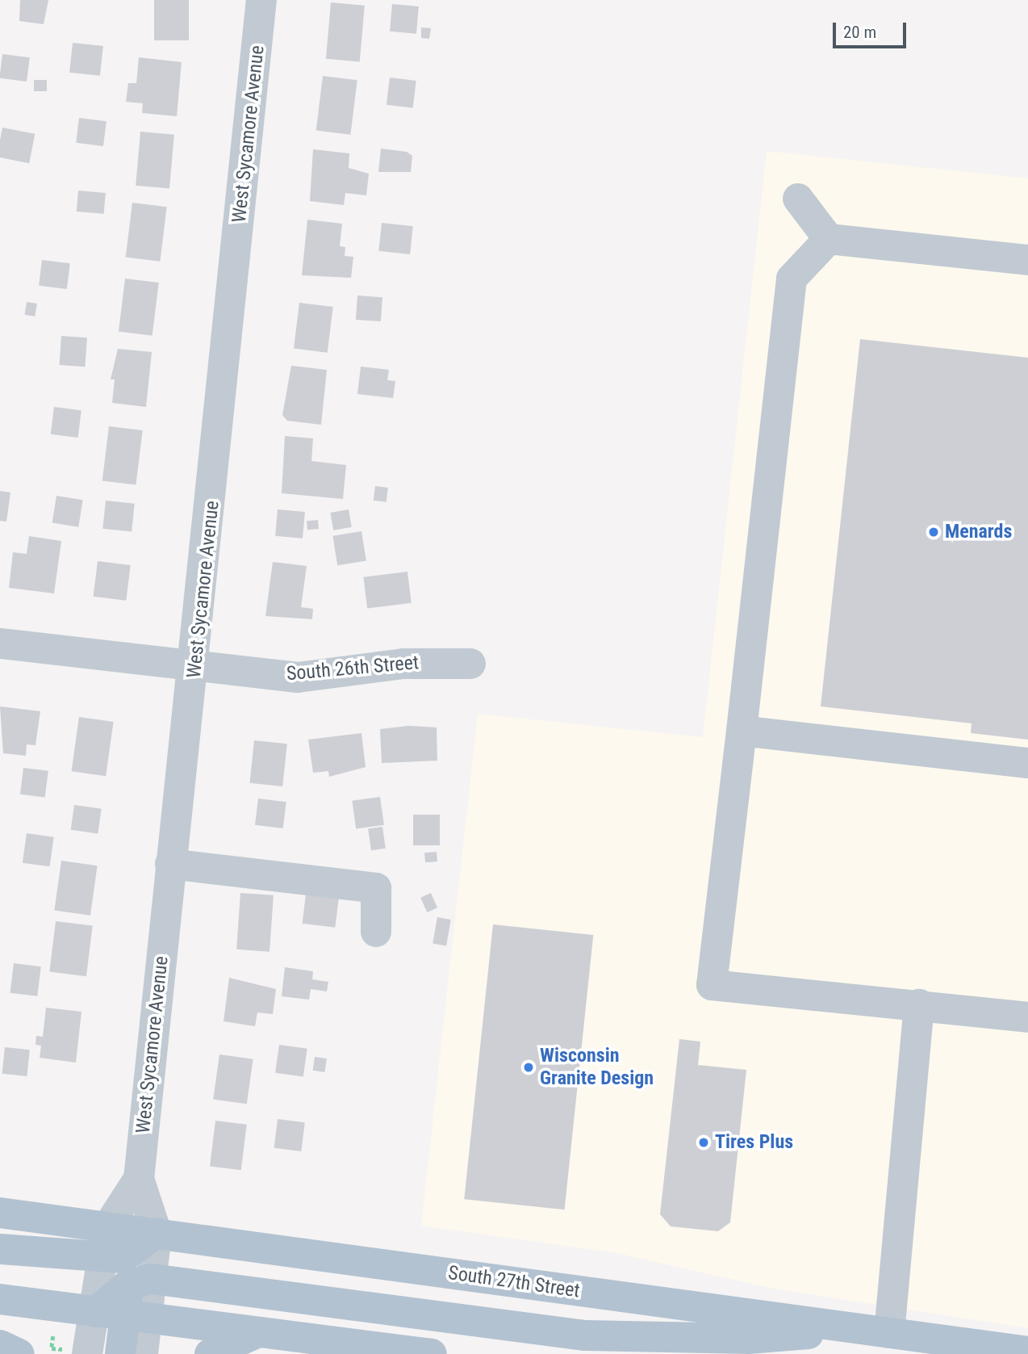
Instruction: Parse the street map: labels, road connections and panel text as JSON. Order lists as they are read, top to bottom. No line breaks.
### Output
{"streets":{"main road":["South 27th Street"],"street":["West Sycamore Avenue","South 26th Street"]},"crossings":[["West Sycamore Avenue","South 26th Street"],["West Sycamore Avenue","South 27th Street"]],"places":["Menards","Wisconsin Granite Design","Tires Plus"],"scale_bar":"20 m"}
